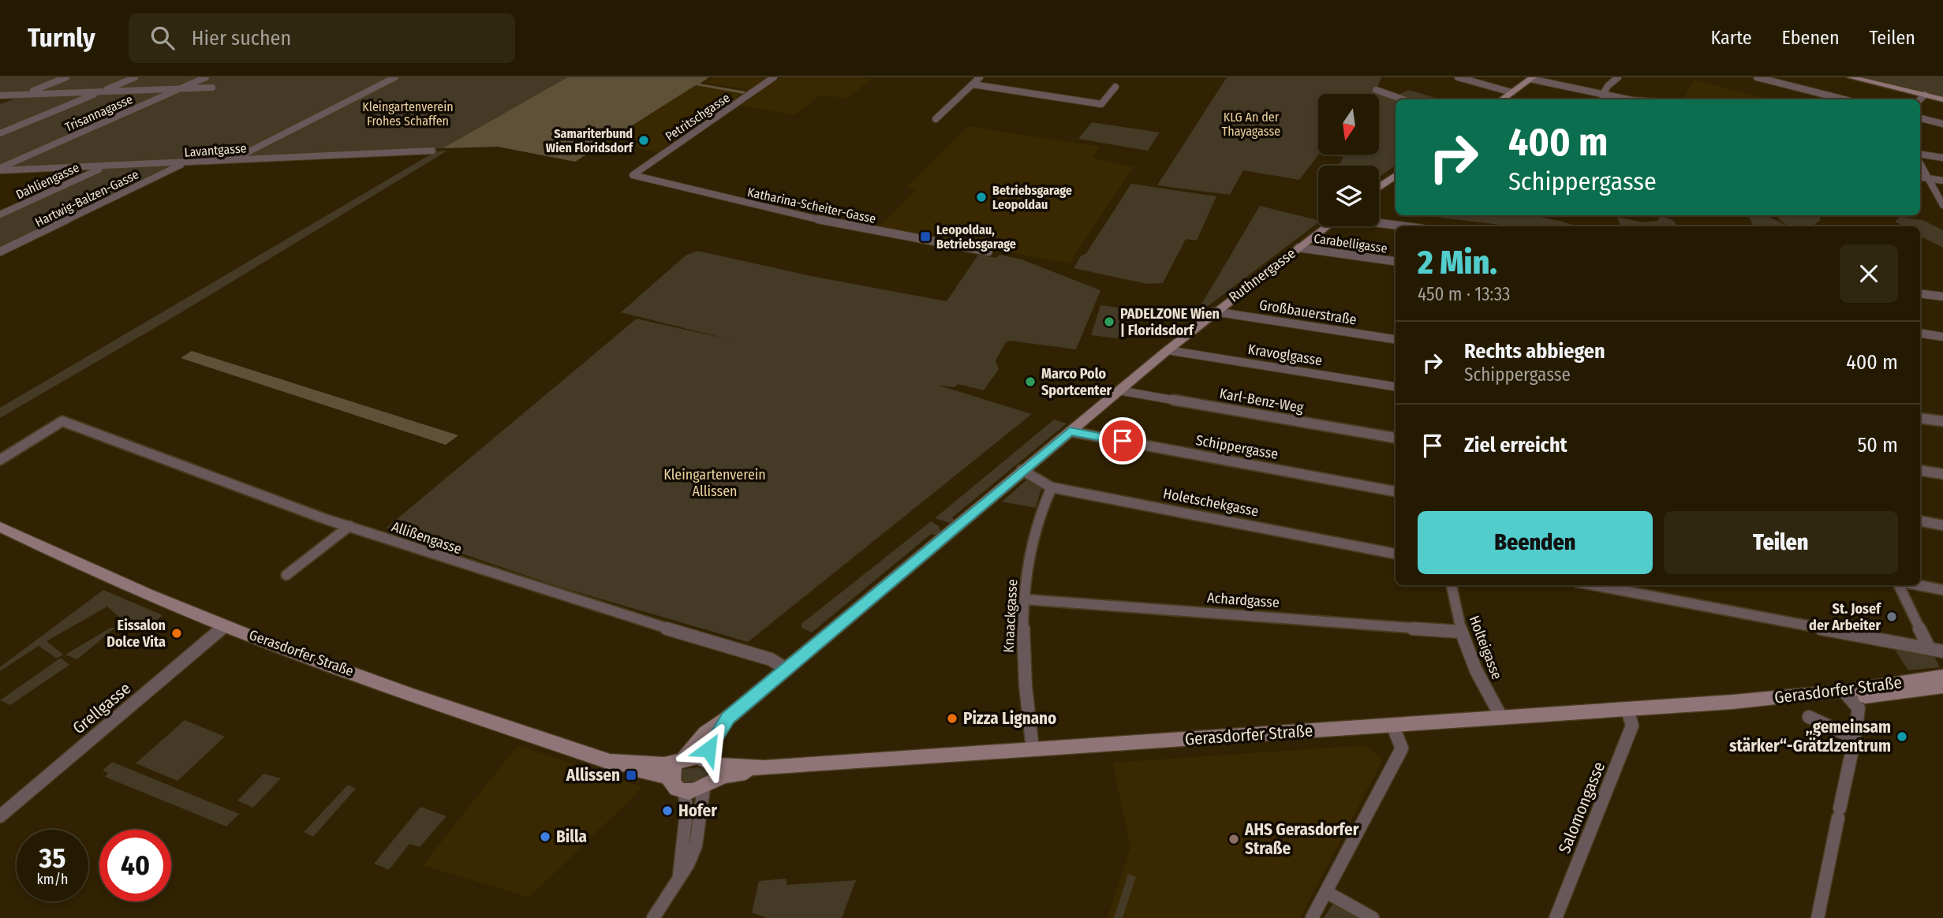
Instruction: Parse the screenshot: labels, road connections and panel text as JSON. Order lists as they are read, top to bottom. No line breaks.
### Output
{"streets":{"main road":["Ruthnergasse","Gerasdorfer Straße"],"street":["Trisannagasse","Petritschgasse","Lavantgasse","Dahliengasse","Hartwig-Balzen-Gasse","Katharina-Scheiter-Gasse","Carabelligasse","Großbauerstraße","Kravoglgasse","Karl-Benz-Weg","Schippergasse","Holetschekgasse","Allißengasse","Achardgasse","Knaackgasse","Holteigasse","Grellgasse","Salomongasse"]},"crossings":[["Trisannagasse","Lavantgasse"],["Petritschgasse","Katharina-Scheiter-Gasse"],["Lavantgasse","Dahliengasse"],["Lavantgasse","Hartwig-Balzen-Gasse"],["Carabelligasse","Ruthnergasse"],["Ruthnergasse","Großbauerstraße"],["Ruthnergasse","Kravoglgasse"],["Ruthnergasse","Karl-Benz-Weg"],["Ruthnergasse","Schippergasse"],["Ruthnergasse","Holetschekgasse"],["Ruthnergasse","Allißengasse"],["Ruthnergasse","Gerasdorfer Straße"],["Holetschekgasse","Knaackgasse"],["Achardgasse","Knaackgasse"],["Achardgasse","Holteigasse"],["Knaackgasse","Gerasdorfer Straße"],["Holteigasse","Gerasdorfer Straße"],["Gerasdorfer Straße","Grellgasse"],["Gerasdorfer Straße","Salomongasse"]],"parks":["Kleingartenverein Frohes Schaffen","KLG An der Thayagasse","Kleingartenverein Allissen"],"places":{"other":["Samariterbund Wien Floridsdorf","Betriebsgarage Leopoldau","PADELZONE Wien | Floridsdorf","Marco Polo Sportcenter","St. Josef der Arbeiter","Eissalon Dolce Vita","Pizza Lignano","„gemeinsam stärker“-Grätzlzentrum","Hofer","Billa","AHS Gerasdorfer Straße"],"transit":["Leopoldau, Betriebsgarage","Allissen"]},"north":"bottom","page":{"header":"Turnly","search":"Hier suchen","nav":["Karte","Ebenen","Teilen"],"turn":["400 m","Schippergasse"],"heading":["2 Min.","450 m · 13:33"],"list":[{"name":"Rechts abbiegen","note":"Schippergasse","value":"400 m"},{"name":"Ziel erreicht","value":"50 m"}],"buttons":["Beenden","Teilen"],"speed":"35 km/h","limit":"40"}}
